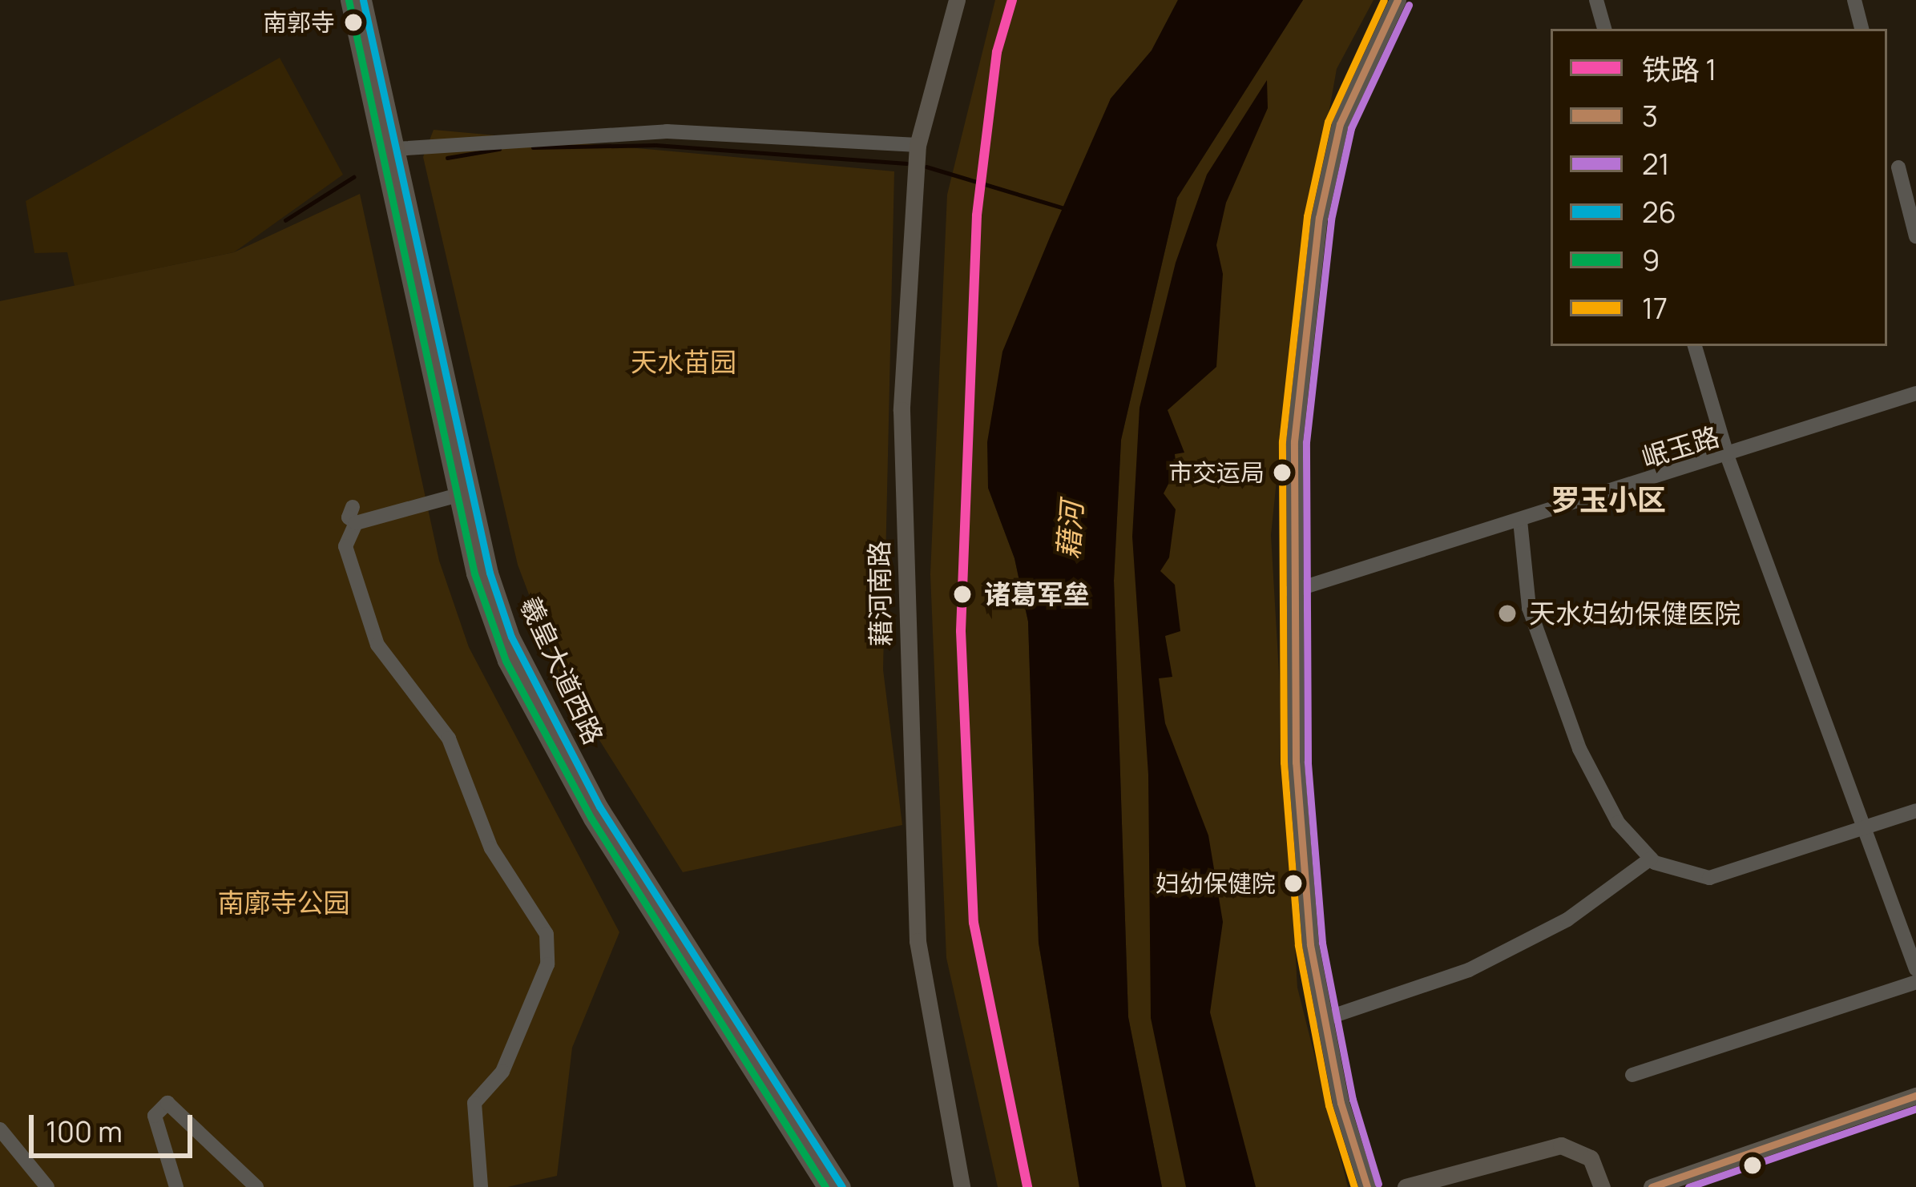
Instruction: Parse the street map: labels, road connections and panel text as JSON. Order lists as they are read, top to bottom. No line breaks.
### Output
{"streets":{"main road":["藉河南路","羲皇大道西路"],"street":["岷玉路"]},"districts":["罗玉小区"],"water":["藉河"],"parks":["天水苗园","南廓寺公园"],"places":["南郭寺","市交运局","诸葛军垒","天水妇幼保健医院","妇幼保健院"],"lines":["rail line 1","transit line 3","transit line 26","transit line 9","transit line 17","transit line 21"],"legend":["铁路 1","3","21","26","9","17"],"scale_bar":"100 m"}
